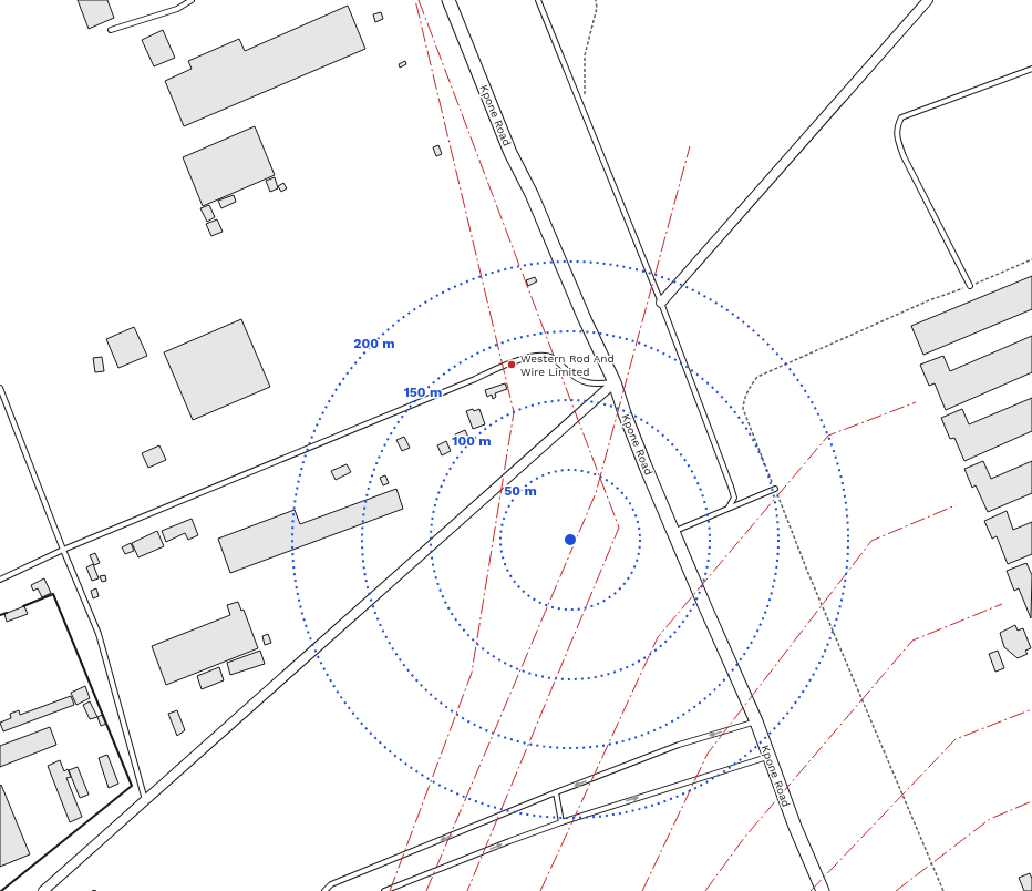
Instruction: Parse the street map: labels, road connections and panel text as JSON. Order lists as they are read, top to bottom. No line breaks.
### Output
{"streets":{"main road":["Kpone Road"]},"places":["Western Rod And Wire Limited"],"rings":["200 m","150 m","100 m","50 m"]}
